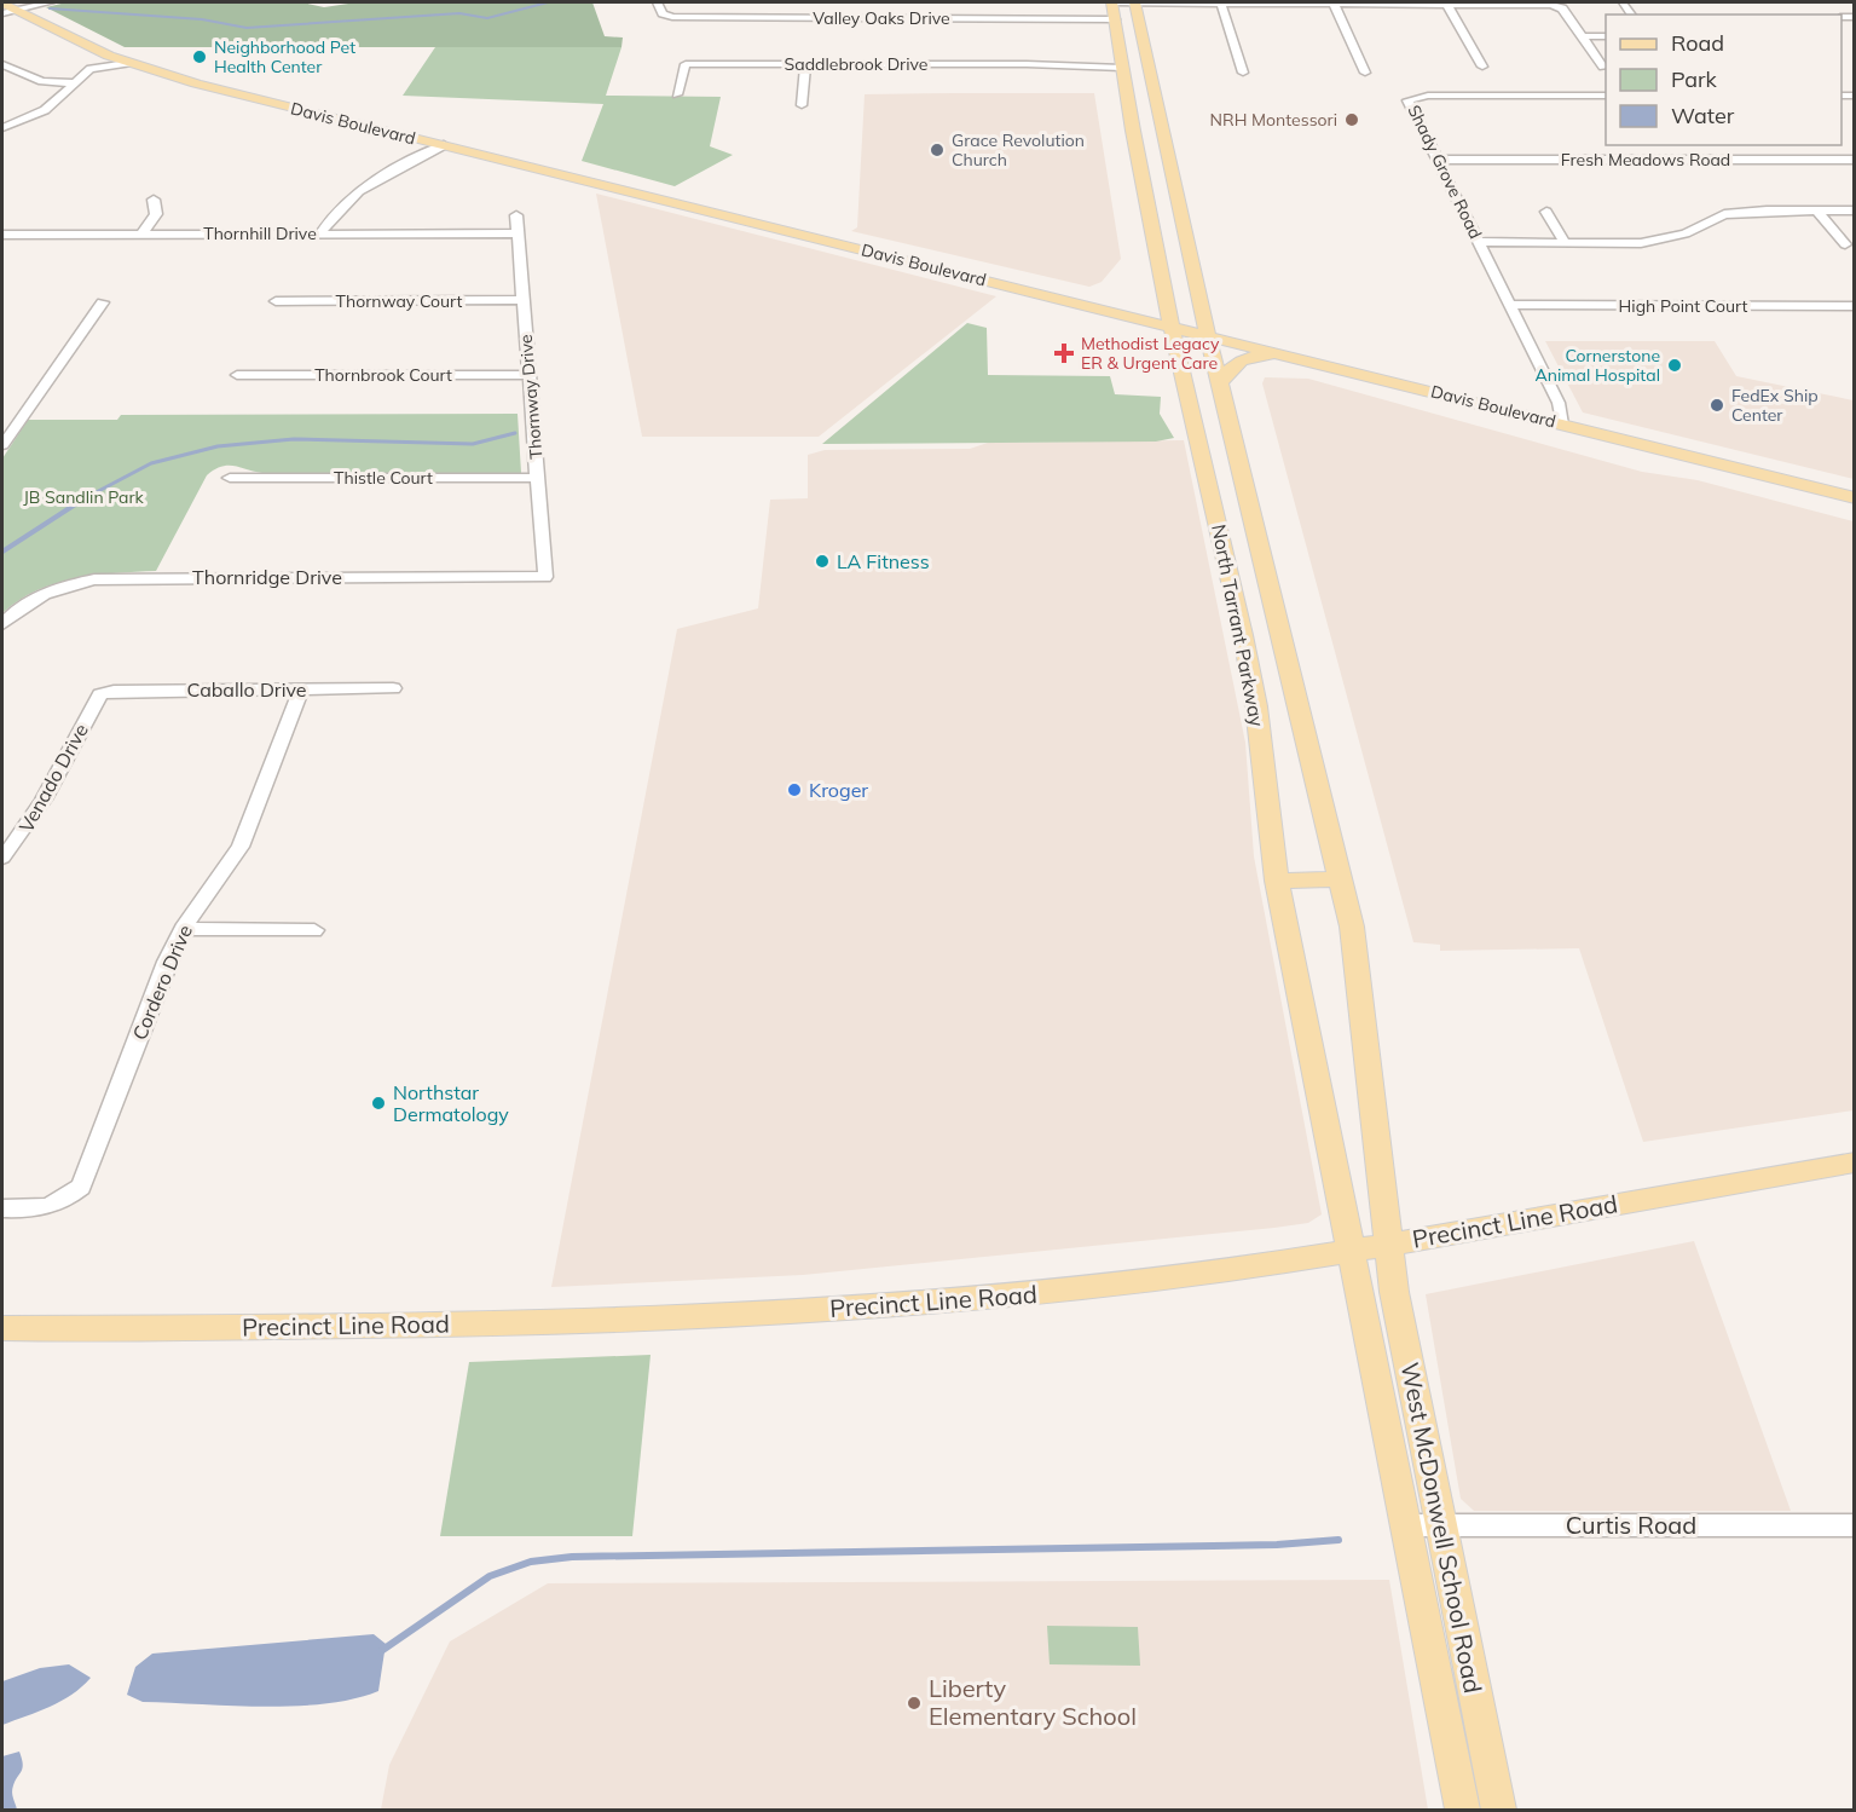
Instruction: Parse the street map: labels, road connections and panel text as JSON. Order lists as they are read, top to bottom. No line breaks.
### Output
{"streets":{"main road":["Davis Boulevard","North Tarrant Parkway","Precinct Line Road","West McDonwell School Road"],"street":["Valley Oaks Drive","Saddlebrook Drive","Fresh Meadows Road","Shady Grove Road","Thornhill Drive","Thornway Court","High Point Court","Thornbrook Court","Thornway Drive","Thistle Court","Thornridge Drive","Caballo Drive","Venado Drive","Cordero Drive","Curtis Road"]},"crossings":[["Valley Oaks Drive","North Tarrant Parkway"],["Saddlebrook Drive","North Tarrant Parkway"],["Davis Boulevard","Shady Grove Road"],["Davis Boulevard","North Tarrant Parkway"],["Fresh Meadows Road","Shady Grove Road"],["Shady Grove Road","High Point Court"],["Thornhill Drive","Thornway Drive"],["Thornway Court","Thornway Drive"],["Thornbrook Court","Thornway Drive"],["Thornway Drive","Thistle Court"],["Thornway Drive","Thornridge Drive"],["North Tarrant Parkway","Precinct Line Road"],["North Tarrant Parkway","West McDonwell School Road"],["Caballo Drive","Venado Drive"],["Caballo Drive","Cordero Drive"],["Precinct Line Road","West McDonwell School Road"],["Curtis Road","West McDonwell School Road"]],"parks":["JB Sandlin Park"],"places":{"other":["Neighborhood Pet Health Center","NRH Montessori","Grace Revolution Church","Cornerstone Animal Hospital","FedEx Ship Center","LA Fitness","Kroger","Northstar Dermatology","Liberty Elementary School"],"health":["Methodist Legacy ER & Urgent Care"]},"legend":["Road","Park","Water"]}
